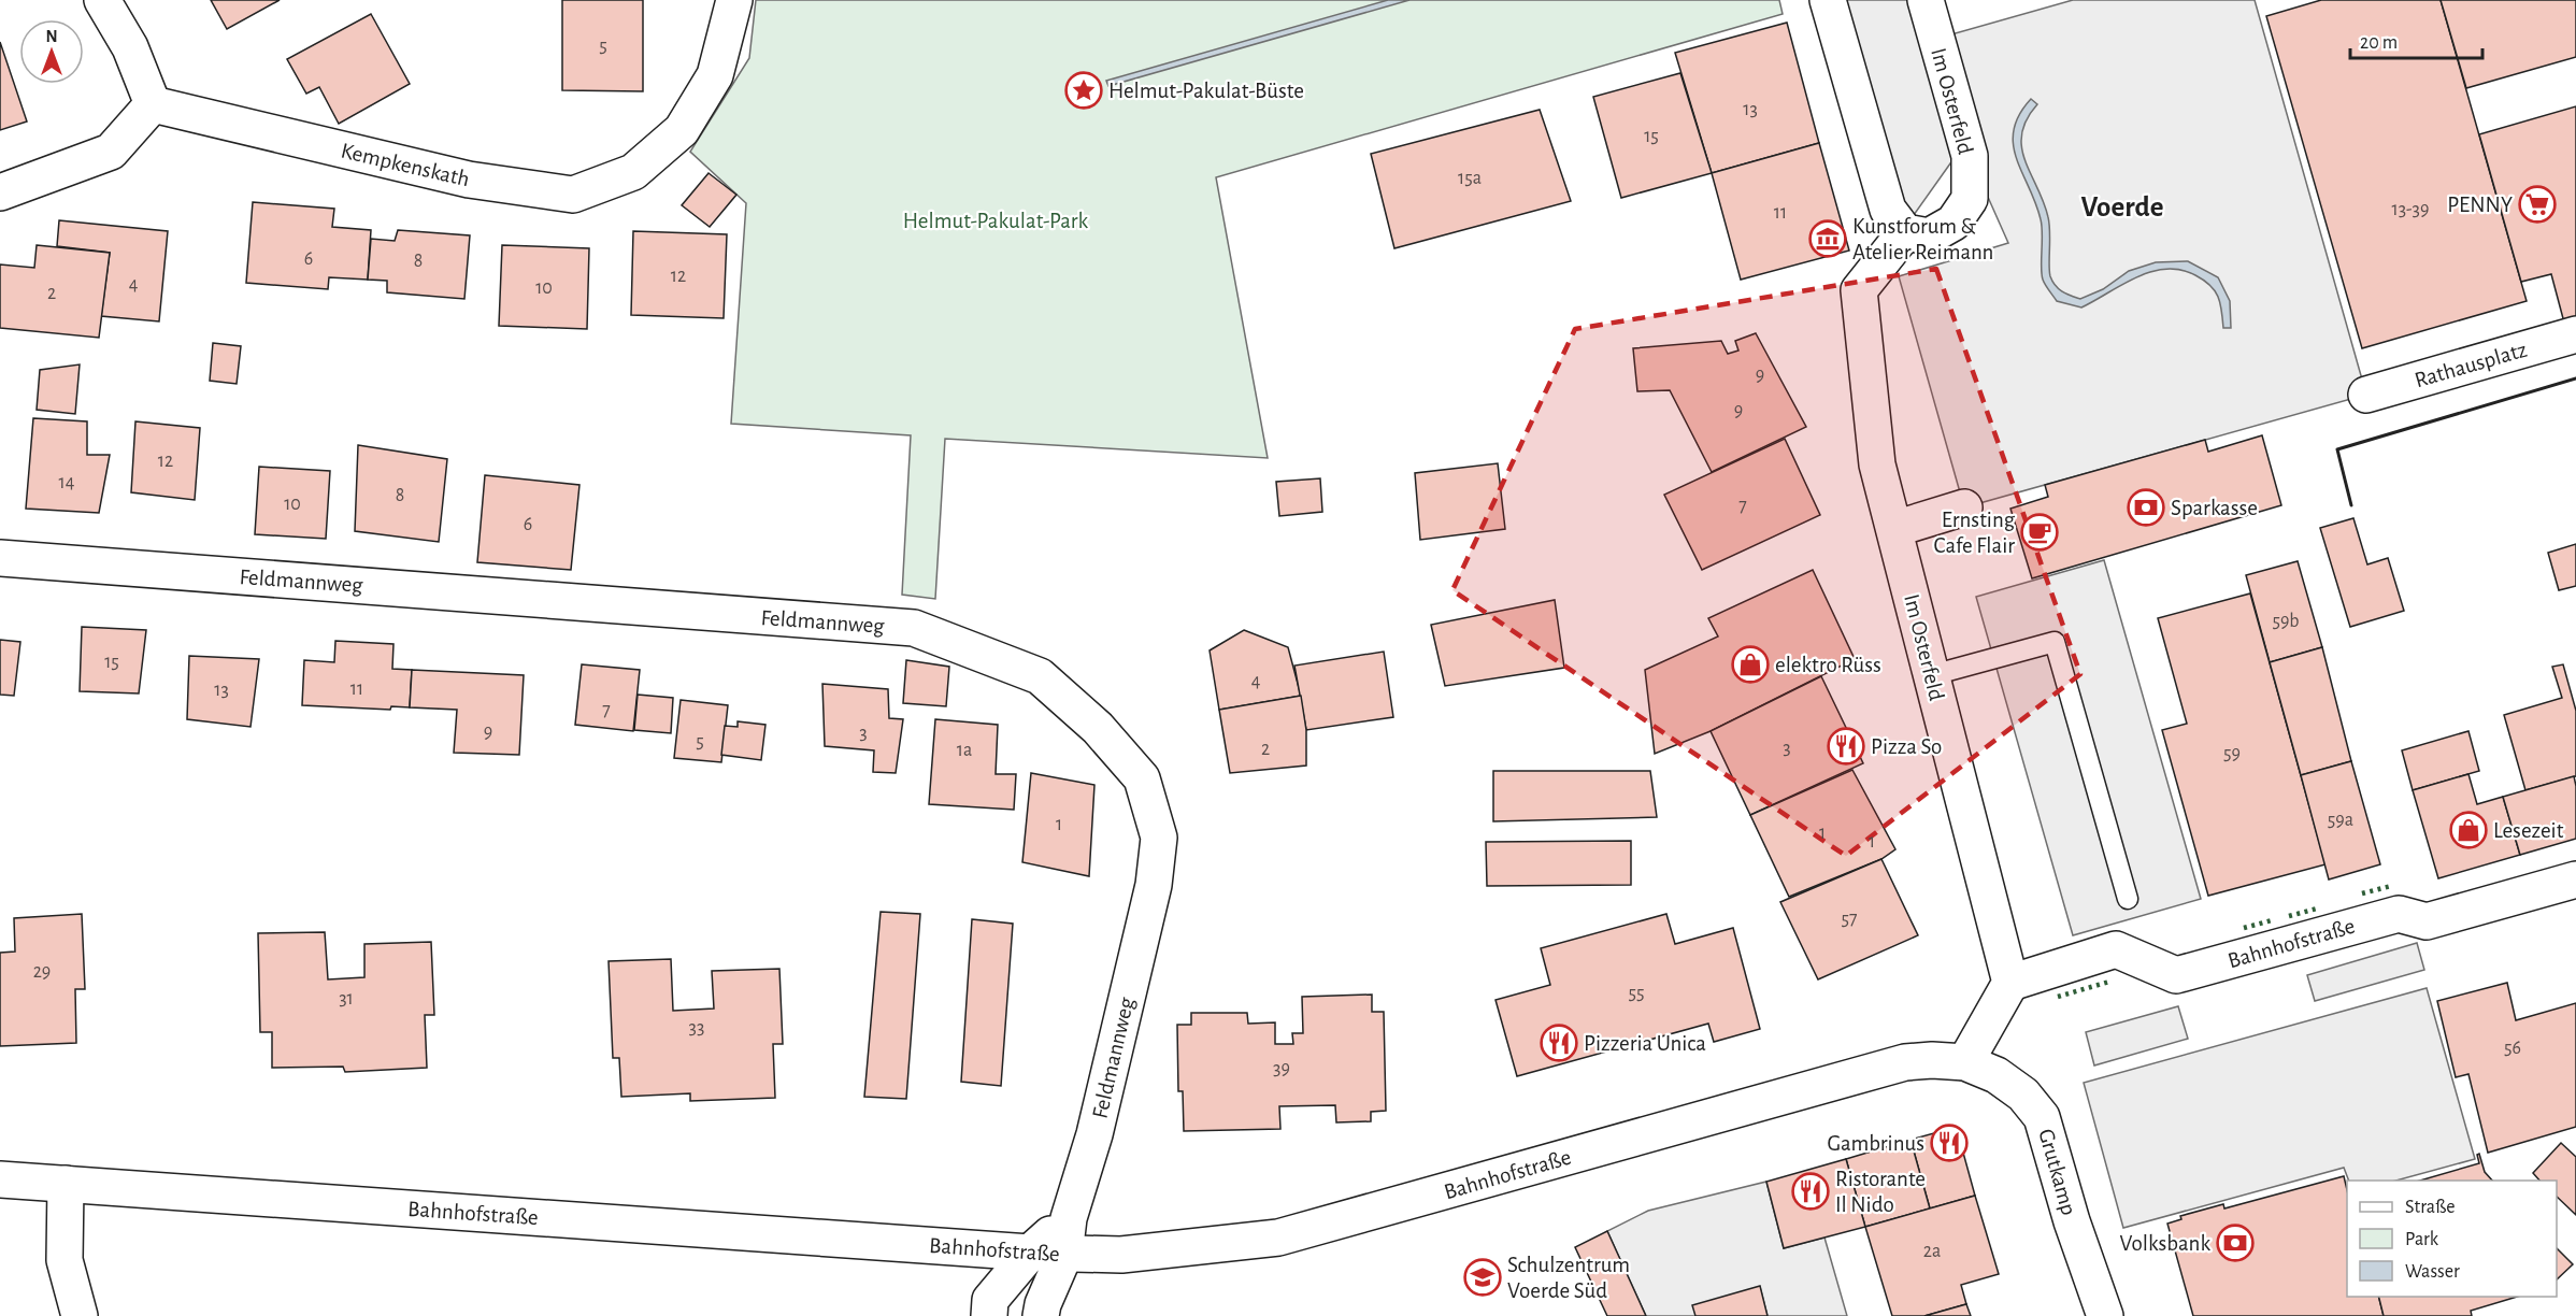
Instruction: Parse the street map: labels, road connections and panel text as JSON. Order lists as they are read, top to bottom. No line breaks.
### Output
{"streets":{"street":["Im Osterfeld","Kempkenskath","Rathausplatz","Feldmannweg","Bahnhofstraße","Grutkamp"]},"crossings":[["Im Osterfeld","Bahnhofstraße"],["Feldmannweg","Bahnhofstraße"],["Bahnhofstraße","Grutkamp"]],"districts":["Voerde"],"parks":["Helmut-Pakulat-Park"],"places":{"place":["Helmut-Pakulat-Büste"],"supermarket":["PENNY"],"museum":["Kunstforum & Atelier Reimann"],"bank":["Sparkasse","Volksbank"],"cafe":["Ernsting Cafe Flair"],"shop":["elektro Rüss","Lesezeit"],"restaurant":["Pizza So","Pizzeria Unica","Gambrinus","Ristorante Il Nido"],"school or university":["Schulzentrum Voerde Süd"]},"house_numbers":["5","13","15","15a","13-39","11","6","8","12","4","10","2","9","9","12","14","8","10","7","6","59b","15","4","11","13","7","9","3","5","3","2","1a","59","59a","1","1","1","57","29","55","31","33","56","39","2a"],"legend":["Straße","Park","Wasser"],"scale_bar":"20 m","north":"top"}
